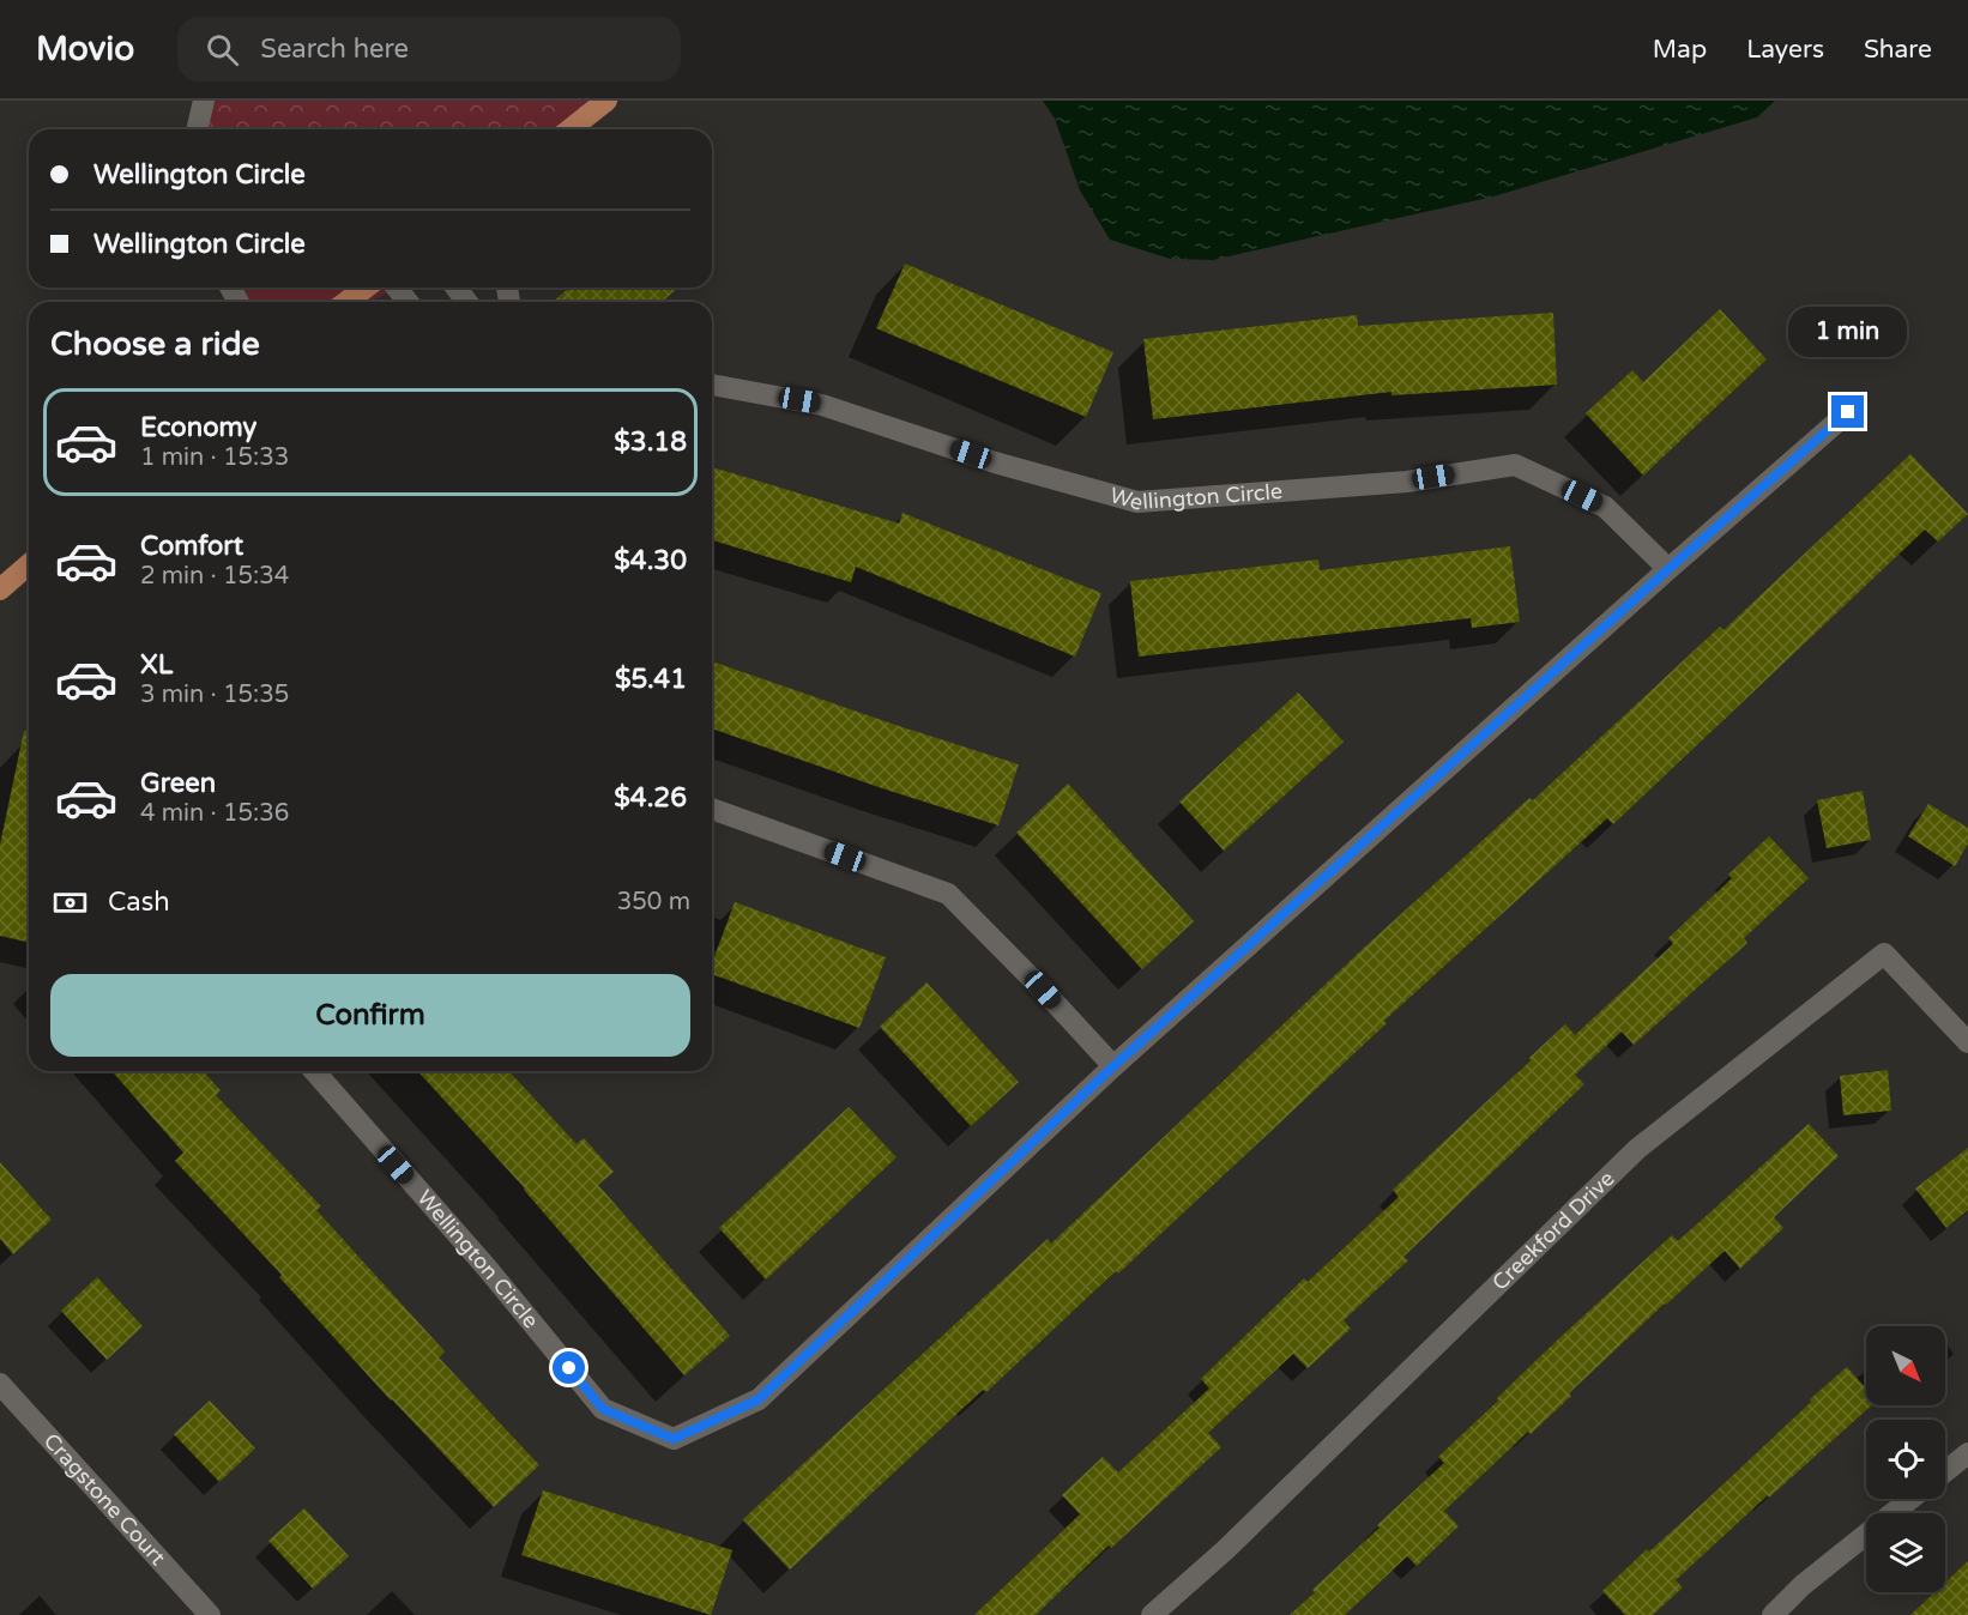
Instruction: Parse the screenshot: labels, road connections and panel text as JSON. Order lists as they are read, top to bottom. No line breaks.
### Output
{"streets":{"street":["Wellington Circle","Creekford Drive","Cragstone Court"]},"north":"bottom right","page":{"header":"Movio","search":"Search here","nav":["Map","Layers","Share"],"banner":["Wellington Circle","Wellington Circle"],"heading":"Choose a ride","bubble":"1 min","list":[{"name":"Economy","note":"1 min · 15:33","value":"$3.18"},{"name":"Comfort","note":"2 min · 15:34","value":"$4.30"},{"name":"XL","note":"3 min · 15:35","value":"$5.41"},{"name":"Green","note":"4 min · 15:36","value":"$4.26"}],"pay":["Cash","350 m"],"buttons":"Confirm"}}
